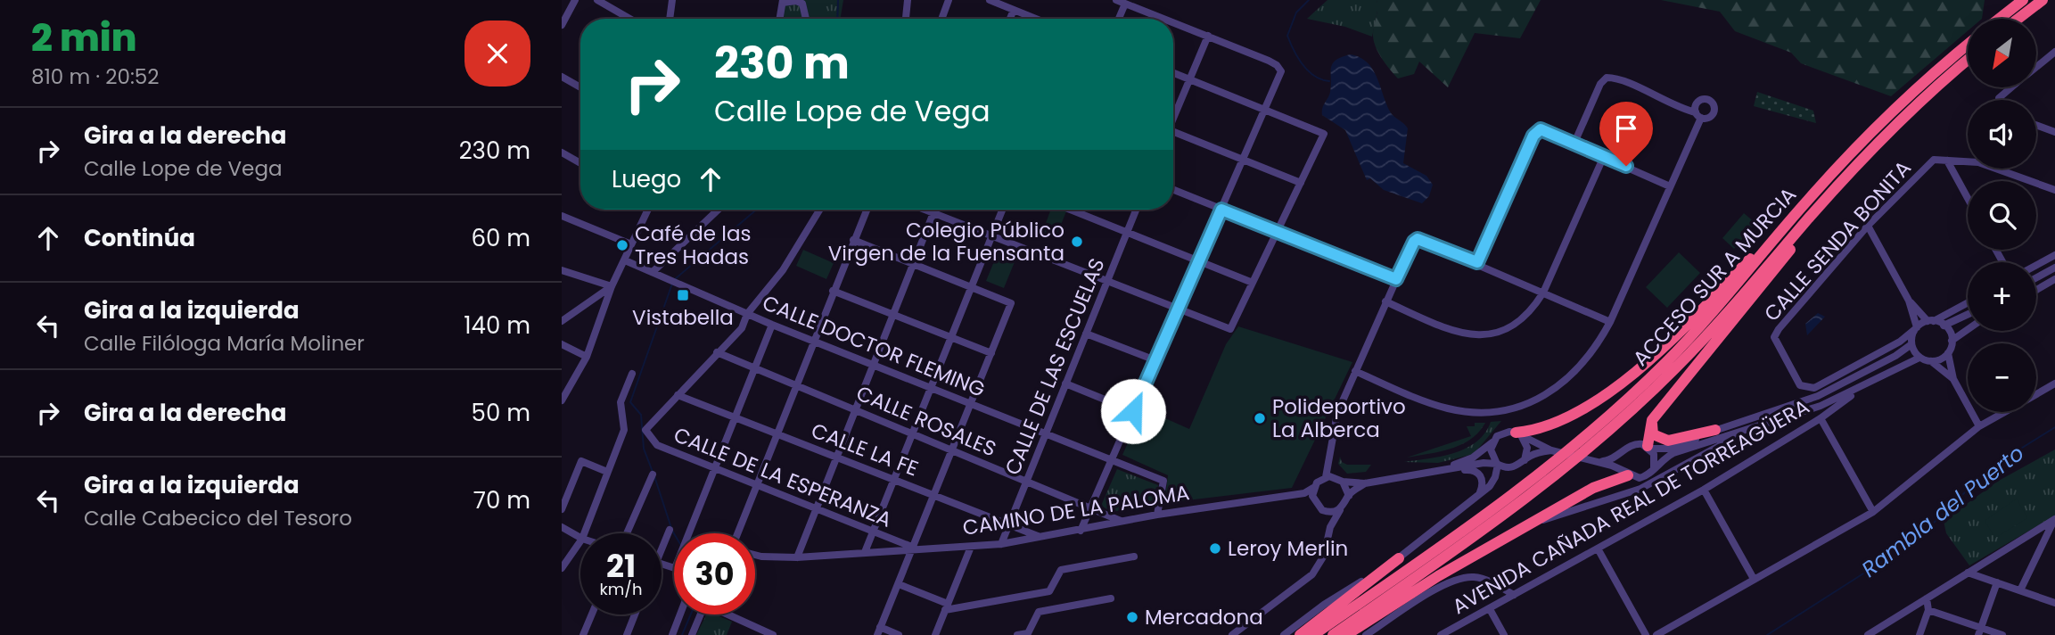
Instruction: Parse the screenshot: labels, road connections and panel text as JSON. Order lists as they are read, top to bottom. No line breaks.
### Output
{"streets":{"highway":["ACCESO SUR A MURCIA"],"street":["CALLE SENDA BONITA","CALLE DOCTOR FLEMING","CALLE DE LAS ESCUELAS","CALLE ROSALES","CALLE LA FE","CALLE DE LA ESPERANZA","AVENIDA CAÑADA REAL DE TORREAGÜERA","CAMINO DE LA PALOMA"]},"crossings":[["CALLE DOCTOR FLEMING","CALLE DE LAS ESCUELAS"],["CALLE DOCTOR FLEMING","CAMINO DE LA PALOMA"],["CALLE DE LAS ESCUELAS","CALLE ROSALES"],["CALLE DE LAS ESCUELAS","CALLE LA FE"],["CALLE DE LAS ESCUELAS","CAMINO DE LA PALOMA"],["CALLE ROSALES","CAMINO DE LA PALOMA"],["CALLE LA FE","CALLE DE LA ESPERANZA"],["CALLE LA FE","CAMINO DE LA PALOMA"],["CALLE DE LA ESPERANZA","CAMINO DE LA PALOMA"]],"water":["Rambla del Puerto"],"places":{"other":["Colegio Público Virgen de la Fuensanta","Café de las Tres Hadas","Polideportivo La Alberca","Leroy Merlin","Mercadona"],"transit":["Vistabella"]},"north":"bottom left","page":{"heading":["2 min","810 m · 20:52"],"map_buttons":["+","−"],"turn":["230 m","Calle Lope de Vega"],"list":[{"name":"Gira a la derecha","note":"Calle Lope de Vega","value":"230 m"},{"name":"Continúa","value":"60 m"},{"name":"Gira a la izquierda","note":"Calle Filóloga María Moliner","value":"140 m"},{"name":"Gira a la derecha","value":"50 m"},{"name":"Gira a la izquierda","note":"Calle Cabecico del Tesoro","value":"70 m"}],"then":"Luego","speed":"21 km/h","limit":"30"}}
